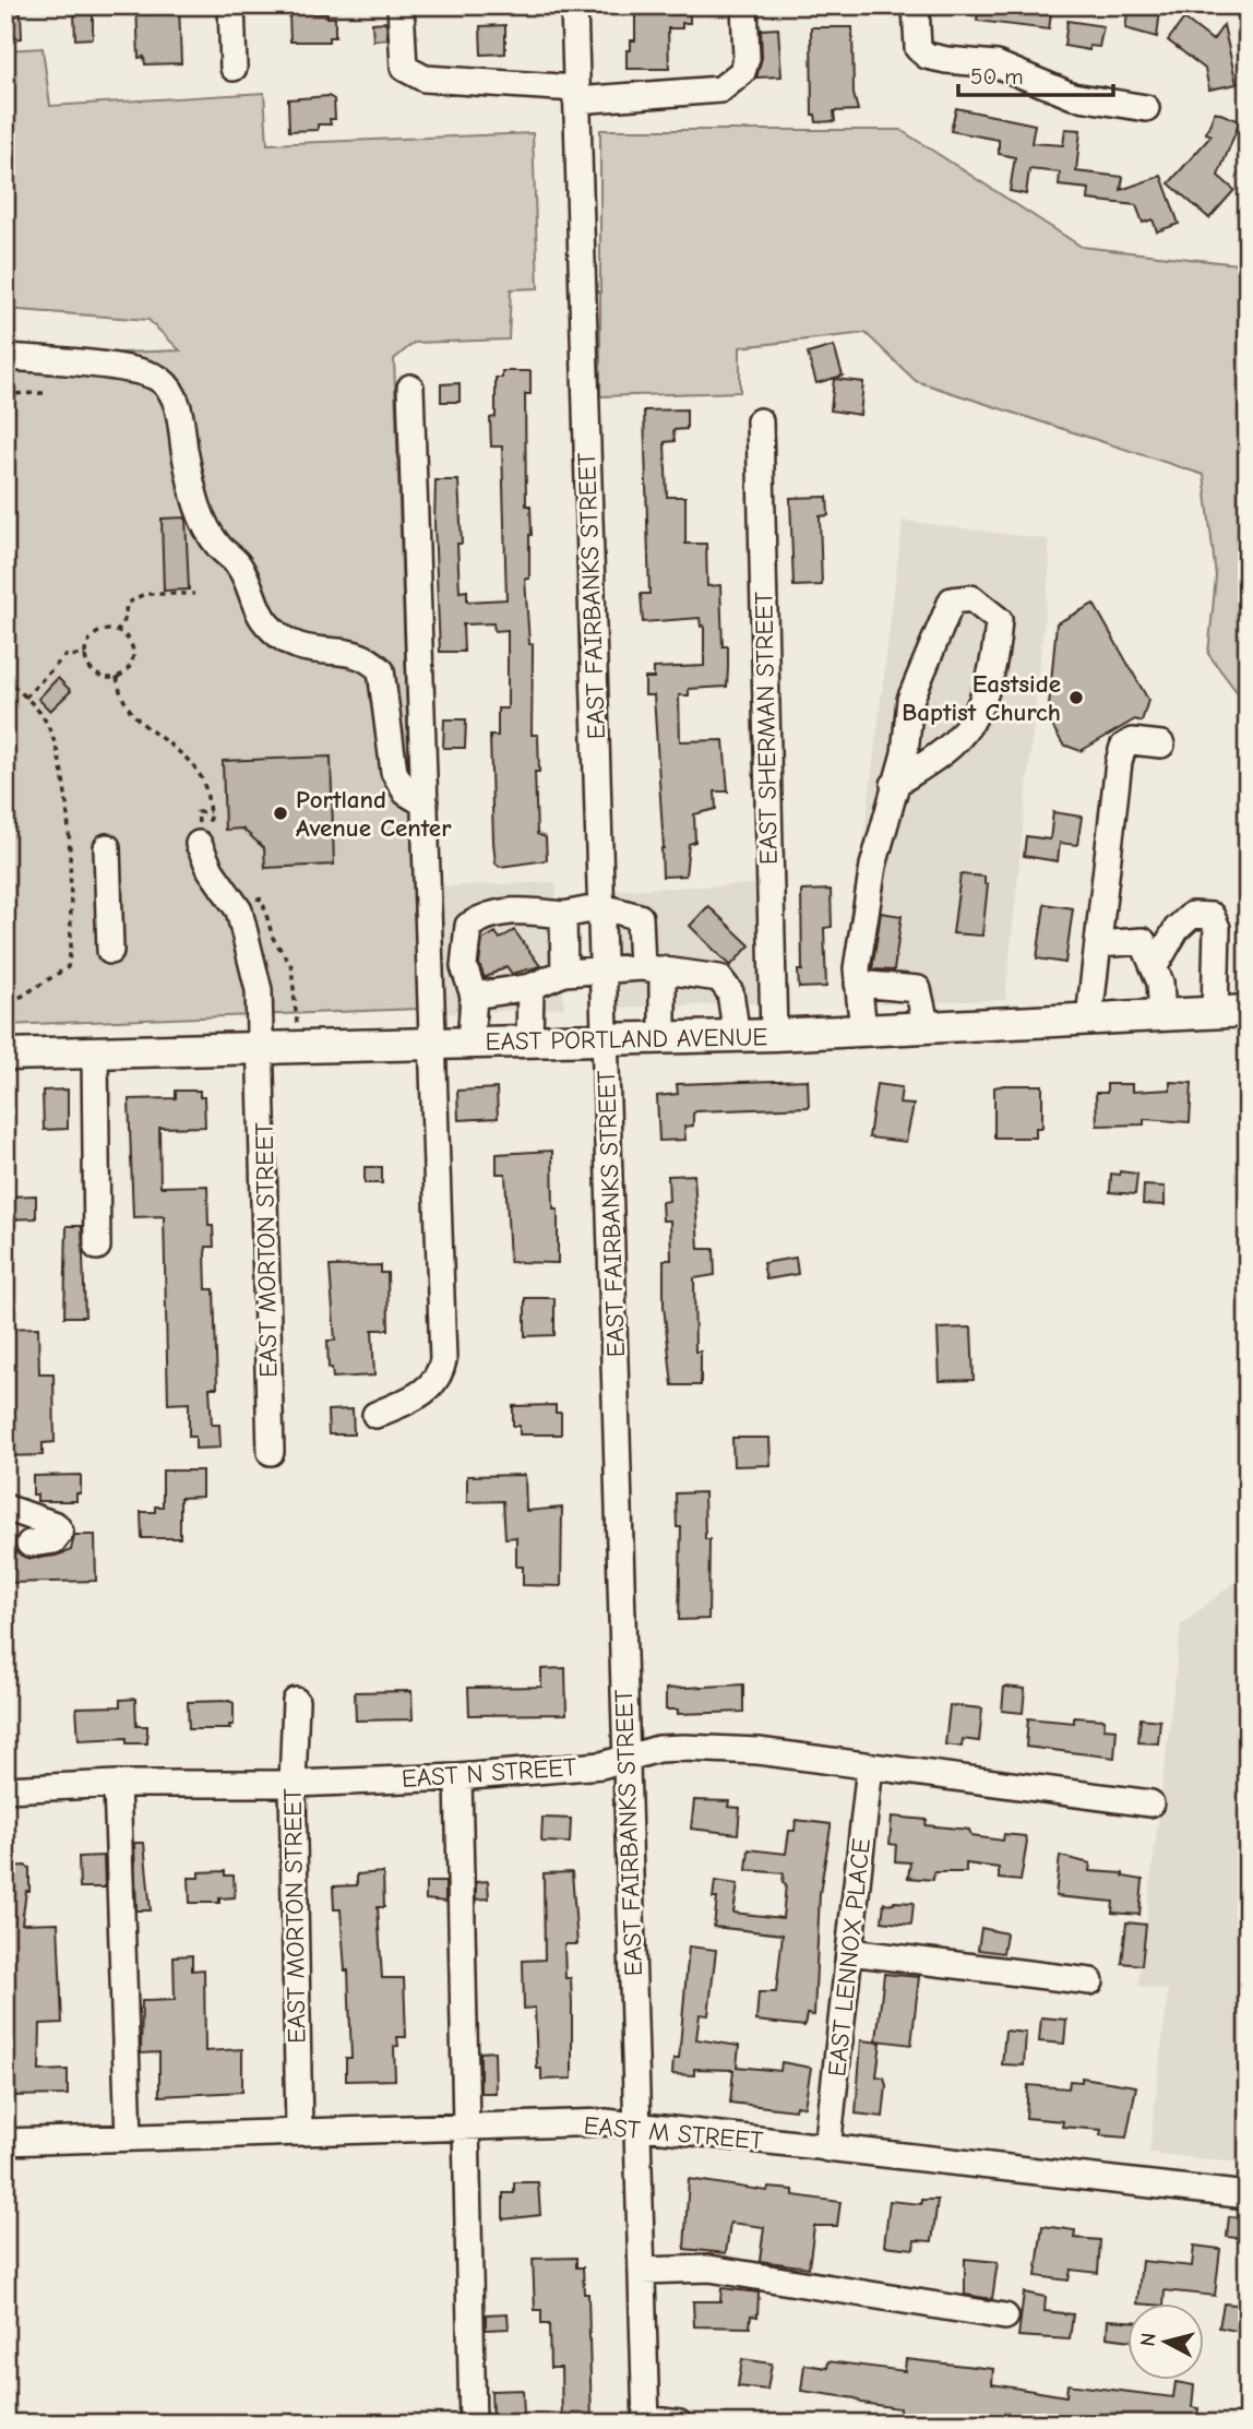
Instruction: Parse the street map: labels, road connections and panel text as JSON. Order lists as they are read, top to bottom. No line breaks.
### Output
{"streets":{"main road":["EAST PORTLAND AVENUE"],"street":["EAST FAIRBANKS STREET","EAST SHERMAN STREET","EAST MORTON STREET","EAST N STREET","EAST LENNOX PLACE","EAST M STREET"]},"crossings":[["EAST FAIRBANKS STREET","EAST PORTLAND AVENUE"],["EAST FAIRBANKS STREET","EAST N STREET"],["EAST FAIRBANKS STREET","EAST M STREET"],["EAST SHERMAN STREET","EAST PORTLAND AVENUE"],["EAST PORTLAND AVENUE","EAST MORTON STREET"],["EAST MORTON STREET","EAST N STREET"],["EAST MORTON STREET","EAST M STREET"],["EAST N STREET","EAST LENNOX PLACE"],["EAST LENNOX PLACE","EAST M STREET"]],"places":["Eastside Baptist Church","Portland Avenue Center"],"scale_bar":"50 m","north":"left"}
